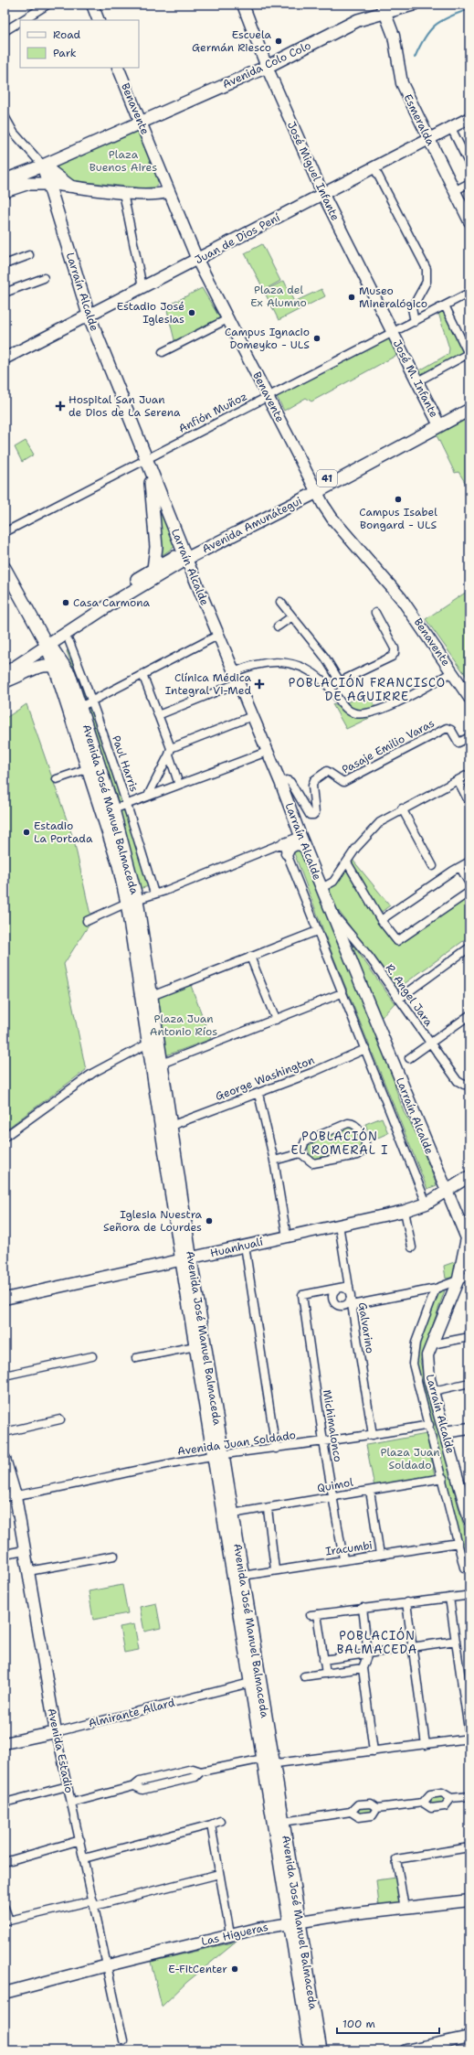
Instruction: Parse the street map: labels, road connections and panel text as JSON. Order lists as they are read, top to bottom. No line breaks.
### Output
{"streets":{"main road":["Avenida Colo Colo","Benavente","Esmeralda","José Miguel Infante","Juan de Dios Pení","Larraín Alcalde","José M. Infante","41","Avenida Amunátegui","Avenida José Manuel Balmaceda","Huanhualí","Almirante Allard","Avenida Estadio","Las Higueras"],"street":["Anfión Muñoz","Pasaje Emilio Varas","Paul Harris","R. Angel Jara","George Washington","Galvarino","Michimalonco","Avenida Juan Soldado","Quimol","Iracumbi"]},"crossings":[["Avenida Colo Colo","Benavente"],["Avenida Colo Colo","Esmeralda"],["Avenida Colo Colo","José Miguel Infante"],["Avenida Colo Colo","Larraín Alcalde"],["Benavente","Juan de Dios Pení"],["Benavente","Anfión Muñoz"],["Benavente","Avenida Amunátegui"],["Esmeralda","Juan de Dios Pení"],["José Miguel Infante","Juan de Dios Pení"],["José Miguel Infante","José M. Infante"],["José Miguel Infante","Anfión Muñoz"],["Juan de Dios Pení","Larraín Alcalde"],["Larraín Alcalde","Anfión Muñoz"],["Larraín Alcalde","Avenida Amunátegui"],["Larraín Alcalde","Pasaje Emilio Varas"],["Larraín Alcalde","R. Angel Jara"],["Larraín Alcalde","Huanhualí"],["Larraín Alcalde","Avenida Juan Soldado"],["Larraín Alcalde","Quimol"],["Larraín Alcalde","Iracumbi"],["José M. Infante","Anfión Muñoz"],["José M. Infante","Avenida Amunátegui"],["Avenida Amunátegui","Paul Harris"],["Avenida Amunátegui","Avenida José Manuel Balmaceda"],["Avenida José Manuel Balmaceda","George Washington"],["Avenida José Manuel Balmaceda","Huanhualí"],["Avenida José Manuel Balmaceda","Avenida Juan Soldado"],["Avenida José Manuel Balmaceda","Quimol"],["Avenida José Manuel Balmaceda","Iracumbi"],["Avenida José Manuel Balmaceda","Almirante Allard"],["Avenida José Manuel Balmaceda","Las Higueras"],["Huanhualí","Galvarino"],["Galvarino","Michimalonco"],["Galvarino","Avenida Juan Soldado"],["Michimalonco","Avenida Juan Soldado"],["Michimalonco","Quimol"],["Michimalonco","Iracumbi"],["Avenida Juan Soldado","Avenida Estadio"],["Almirante Allard","Avenida Estadio"],["Avenida Estadio","Las Higueras"]],"districts":["POBLACIÓN FRANCISCO DE AGUIRRE","POBLACIÓN EL ROMERAL I","POBLACIÓN BALMACEDA"],"parks":["Plaza Buenos Aires","Plaza del Ex Alumno","Plaza Juan Antonio Ríos","Plaza Juan Soldado"],"places":{"other":["Escuela Germán Riesco","Museo Mineralógico","Estadio José Iglesias","Campus Ignacio Domeyko - ULS","Campus Isabel Bongard - ULS","Casa Carmona","Estadio La Portada","Iglesia Nuestra Señora de Lourdes","E-FitCenter"],"health":["Hospital San Juan de Dios de La Serena","Clínica Médica Integral Vi-Med"]},"legend":["Road","Park"],"scale_bar":"100 m"}
